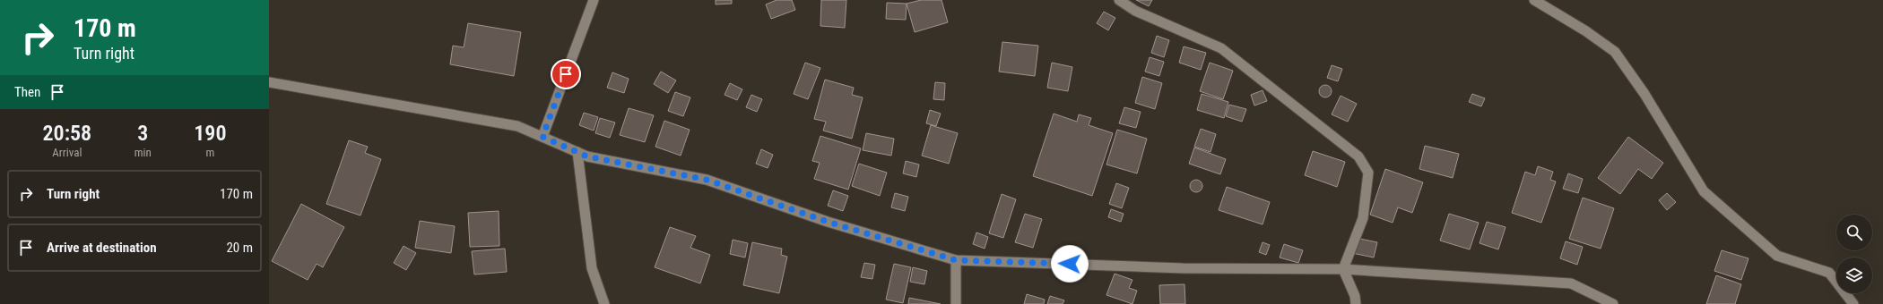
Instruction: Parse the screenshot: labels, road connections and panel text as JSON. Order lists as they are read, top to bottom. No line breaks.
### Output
{"page":{"turn":["170 m","Turn right"],"then":"Then","eta":["20:58","Arrival","3","min","190","m"],"list":[{"name":"Turn right","value":"170 m"},{"name":"Arrive at destination","value":"20 m"}]}}
